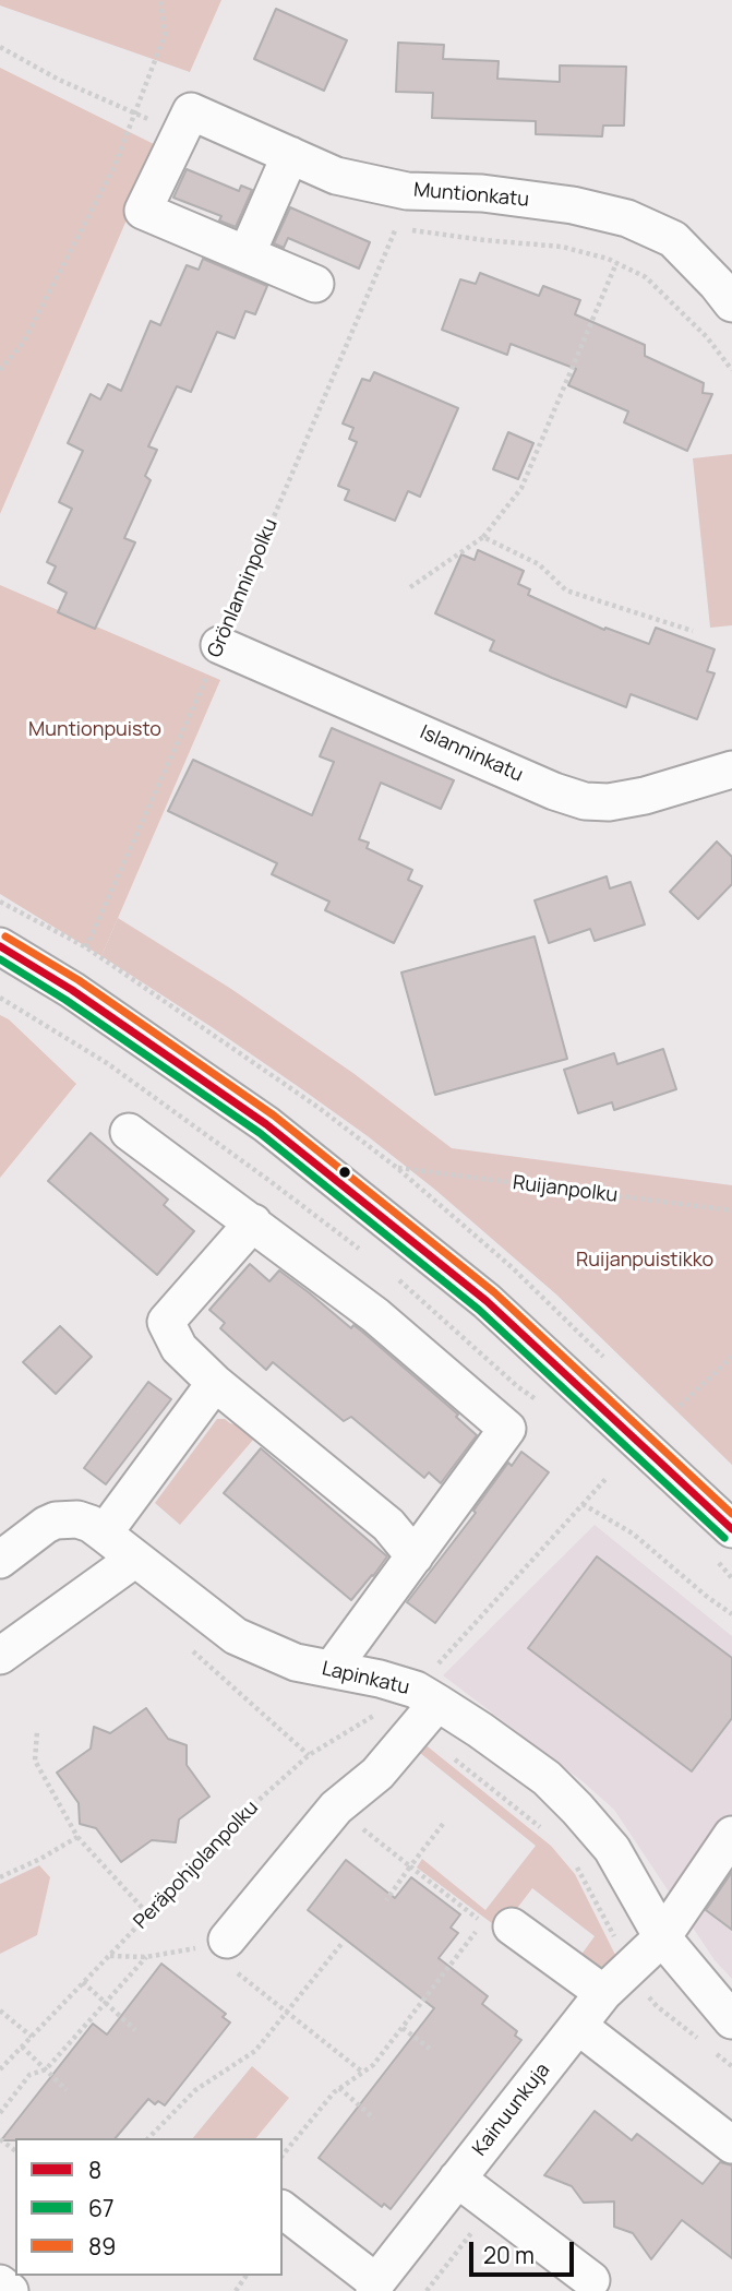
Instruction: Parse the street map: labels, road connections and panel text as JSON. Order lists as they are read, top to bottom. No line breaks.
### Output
{"streets":{"street":["Muntionkatu","Islanninkatu","Lapinkatu","Kainuunkuja"],"path":["Grönlanninpolku","Ruijanpolku","Peräpohjolanpolku"]},"crossings":[["Grönlanninpolku","Islanninkatu"],["Lapinkatu","Peräpohjolanpolku"],["Lapinkatu","Kainuunkuja"]],"parks":["Muntionpuisto","Ruijanpuistikko"],"lines":["transit line 89","transit line 8","transit line 67"],"legend":["8","67","89"],"scale_bar":"20 m"}
